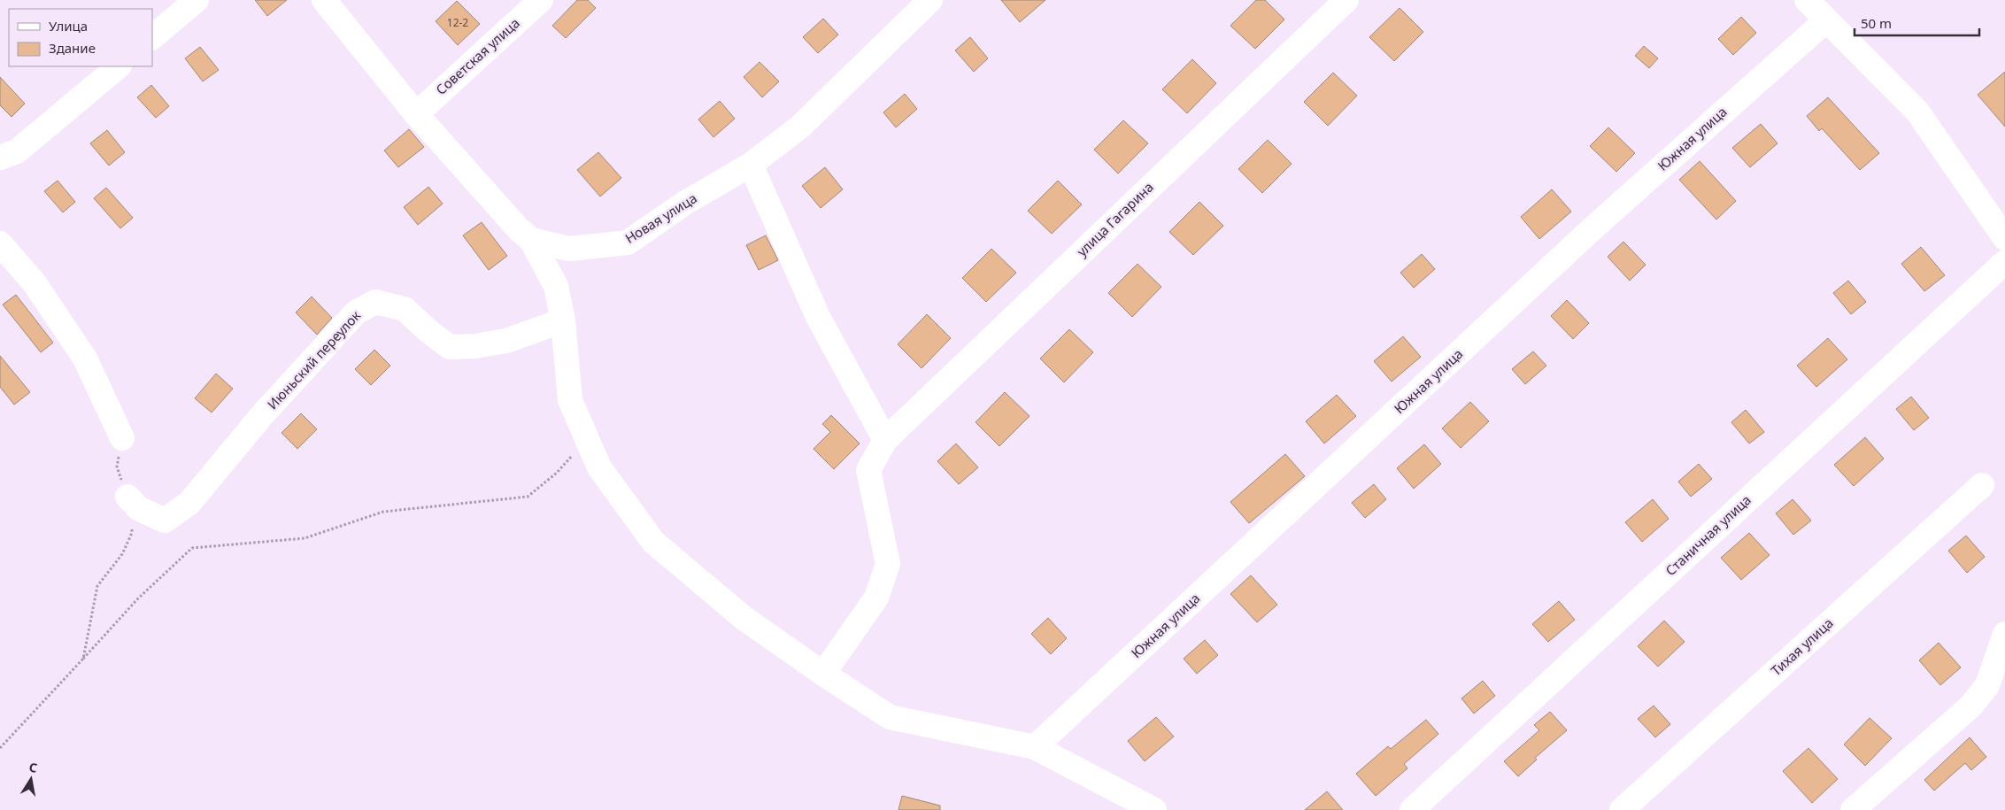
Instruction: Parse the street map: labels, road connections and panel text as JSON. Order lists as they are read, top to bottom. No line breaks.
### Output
{"streets":{"street":["Советская улица","Южная улица","Новая улица","улица Гагарина","Июньский переулок","Станичная улица","Тихая улица"]},"crossings":[["Советская улица","Новая улица"]],"house_numbers":["12-2"],"legend":["Улица","Здание"],"scale_bar":"50 m","north":"top"}
